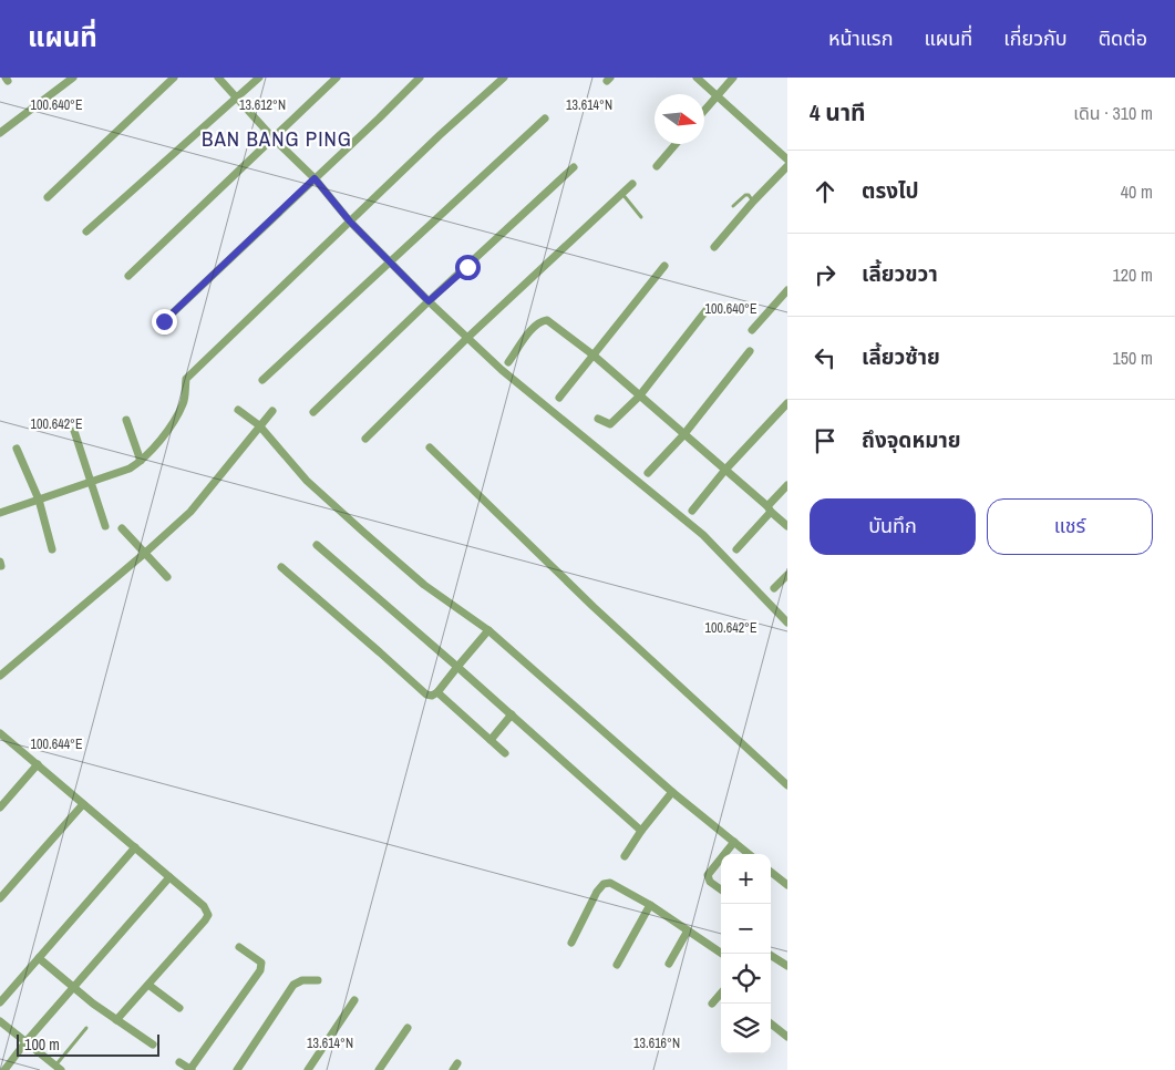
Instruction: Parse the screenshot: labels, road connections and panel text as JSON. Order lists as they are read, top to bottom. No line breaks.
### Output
{"districts":["BAN BANG PING"],"scale_bar":"100 m","north":"right","page":{"header":"แผนที่","nav":["หน้าแรก","แผนที่","เกี่ยวกับ","ติดต่อ"],"heading":["4 นาที","เดิน · 310 m"],"list":[["ตรงไป","40 m"],["เลี้ยวขวา","120 m"],["เลี้ยวซ้าย","150 m"],"ถึงจุดหมาย"],"buttons":["บันทึก","แชร์"],"map_buttons":["+","−"],"scale":"100 m"},"coordinates":["13.612°N","13.614°N","100.640°E","100.642°E","100.644°E","13.616°N"]}
